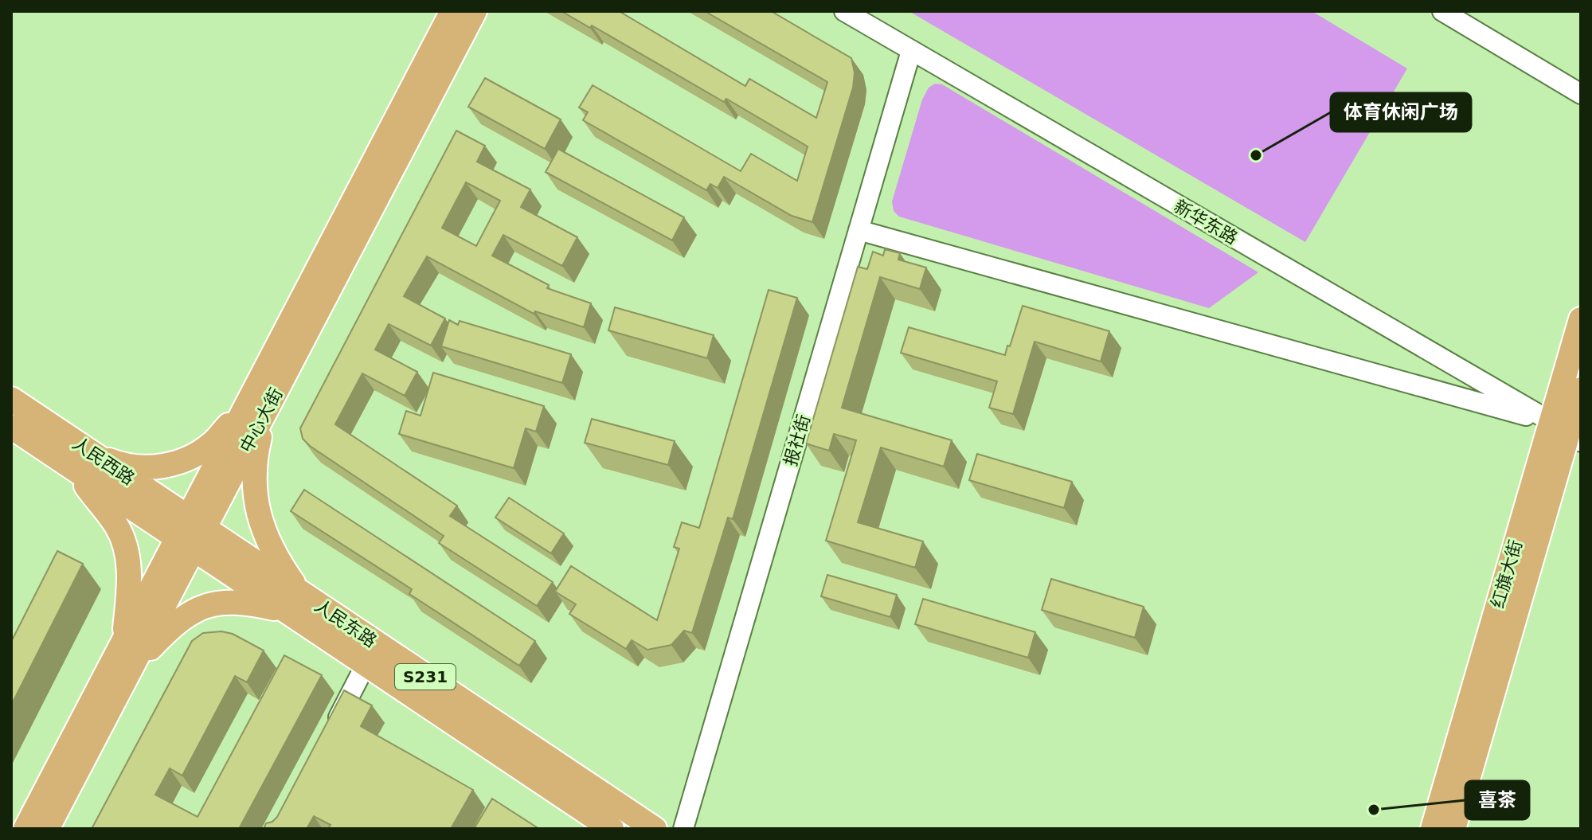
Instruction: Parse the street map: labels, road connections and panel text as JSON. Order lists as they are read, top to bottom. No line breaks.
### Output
{"streets":{"main road":["中心大街","人民西路","红旗大街","人民东路","S231"],"street":["新华东路","报社街"]},"crossings":[["新华东路","报社街"],["新华东路","红旗大街"],["中心大街","人民西路"],["中心大街","人民东路"],["人民西路","人民东路"]],"places":["体育休闲广场","喜茶"]}
